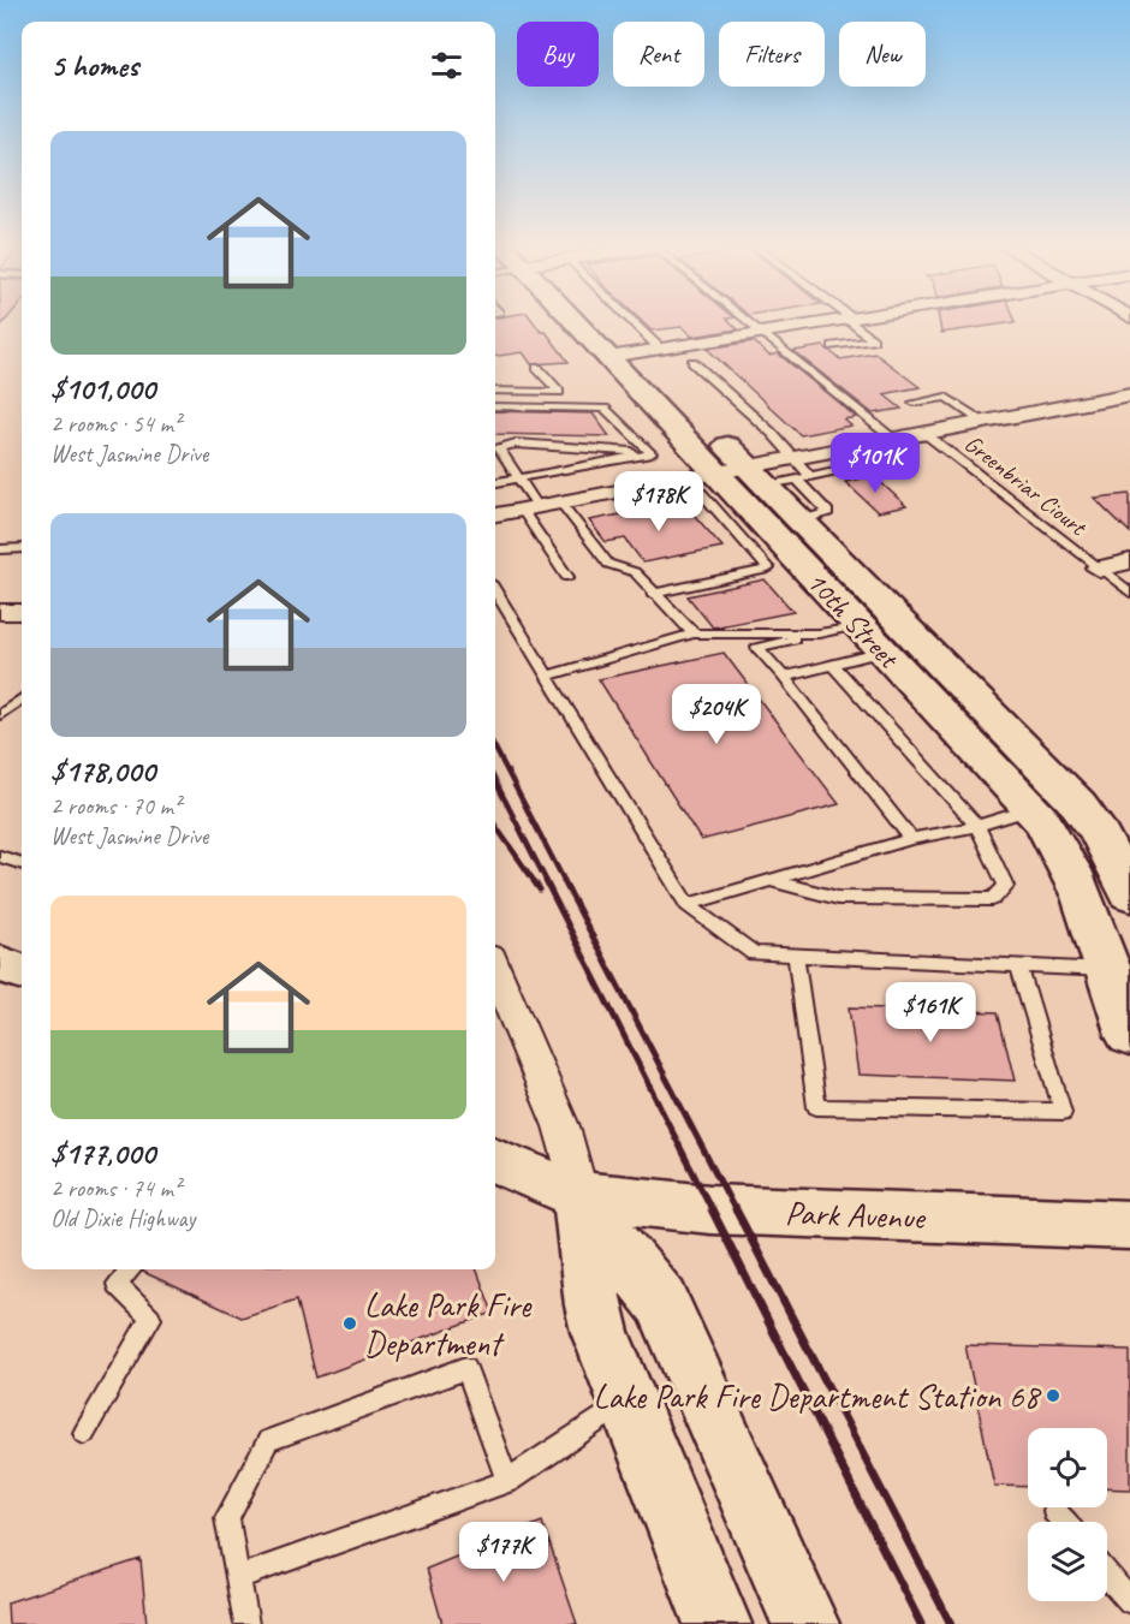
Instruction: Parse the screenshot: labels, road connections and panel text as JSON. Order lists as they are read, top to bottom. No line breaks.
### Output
{"streets":{"main road":["10th Street","Park Avenue"],"lane":["Greenbriar Ciourt"]},"places":["Lake Park Fire Department","Lake Park Fire Department Station 68"],"page":{"chip":["Buy","Rent","Filters","New"],"heading":"5 homes","list":[{"name":"$101,000","note":"2 rooms · 54 m² · West Jasmine Drive"},{"name":"$178,000","note":"2 rooms · 70 m² · West Jasmine Drive"},{"name":"$177,000","note":"2 rooms · 74 m² · Old Dixie Highway"}],"price":["$101K","$178K","$204K","$161K","$177K"]}}
